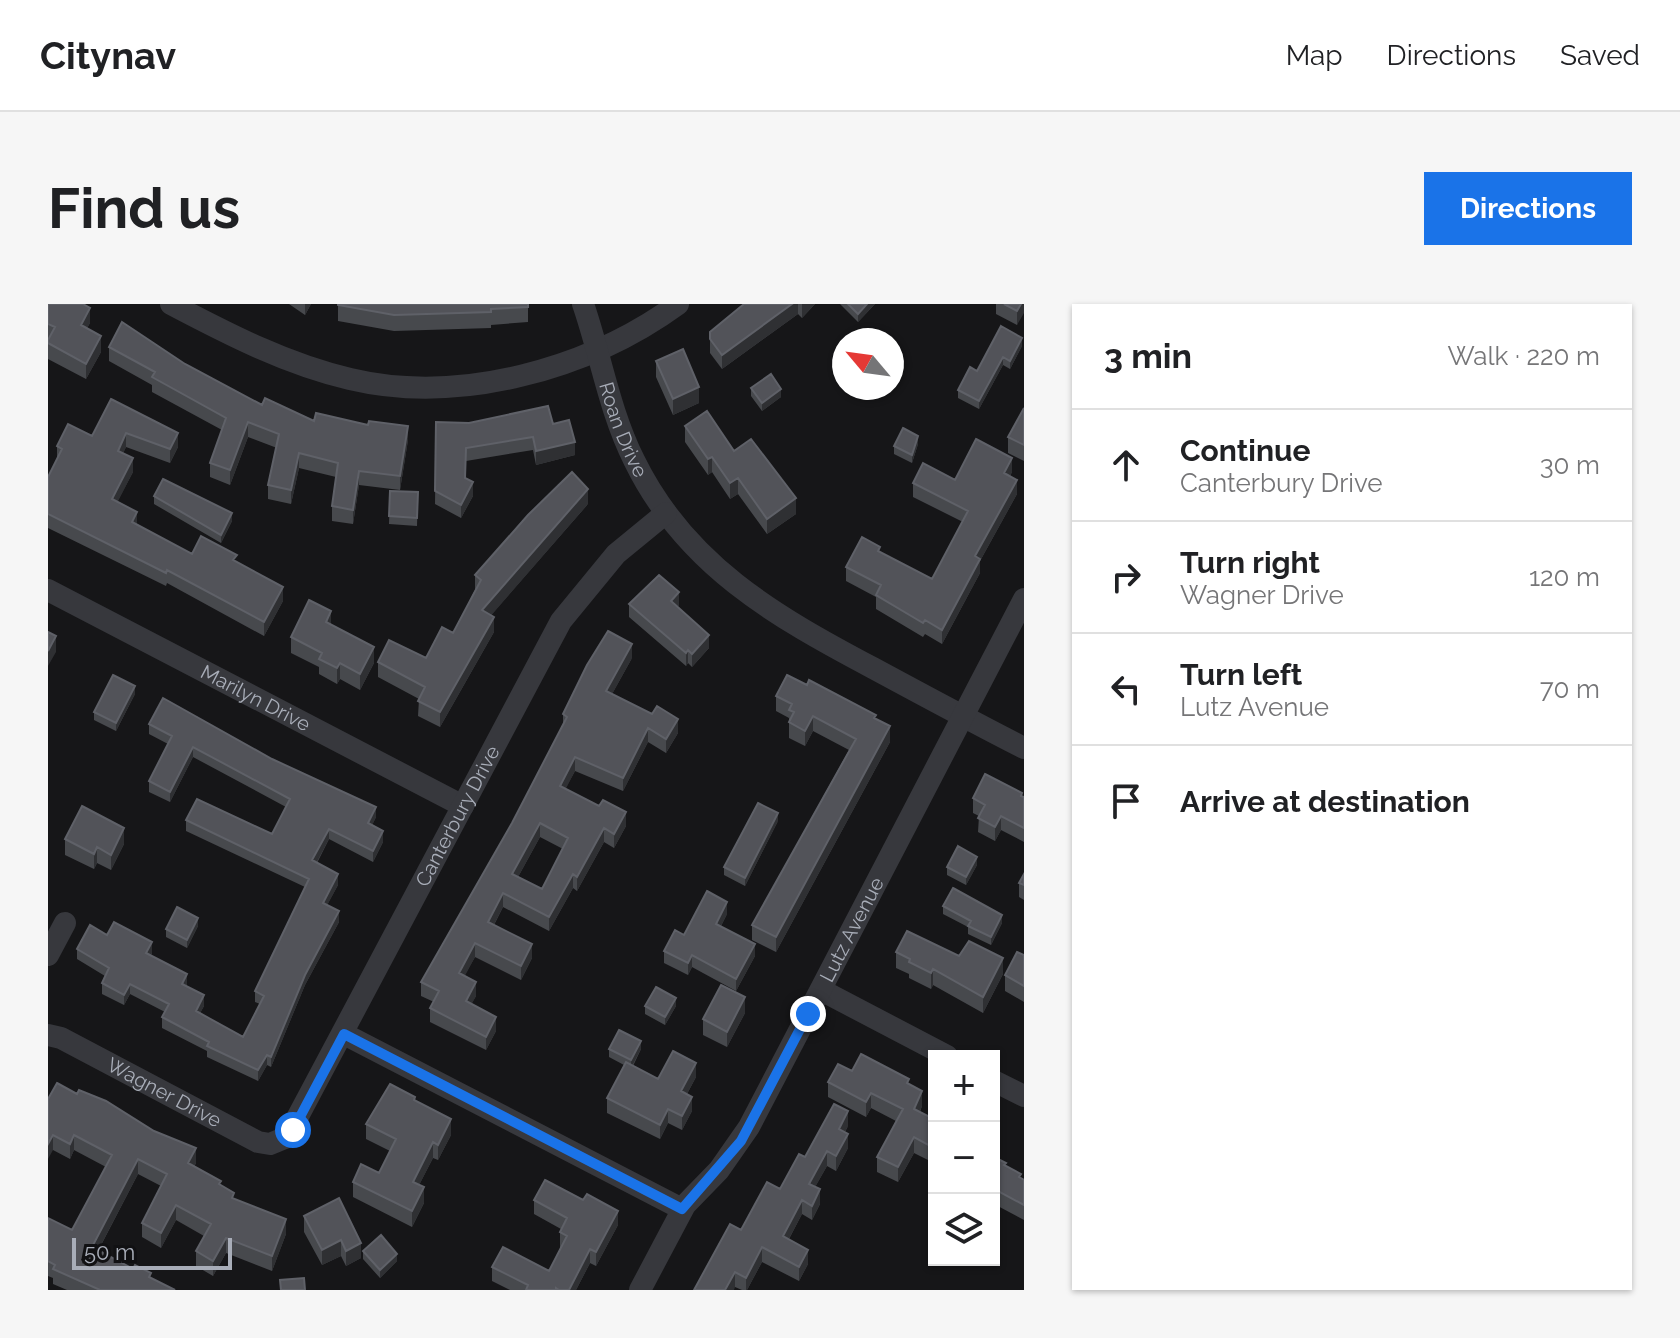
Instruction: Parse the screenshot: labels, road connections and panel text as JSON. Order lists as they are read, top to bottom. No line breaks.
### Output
{"streets":{"street":["Roan Drive","Marilyn Drive","Canterbury Drive","Lutz Avenue","Wagner Drive"]},"crossings":[["Roan Drive","Canterbury Drive"],["Roan Drive","Lutz Avenue"],["Marilyn Drive","Canterbury Drive"],["Canterbury Drive","Wagner Drive"]],"scale_bar":"50 m","north":"top left","page":{"header":"Citynav","nav":["Map","Directions","Saved"],"buttons":"Directions","title":"Find us","heading":["3 min","Walk · 220 m"],"list":[["Continue","Canterbury Drive","30 m"],["Turn right","Wagner Drive","120 m"],["Turn left","Lutz Avenue","70 m"],"Arrive at destination"],"map_buttons":["+","−"],"scale":"50 m"}}
